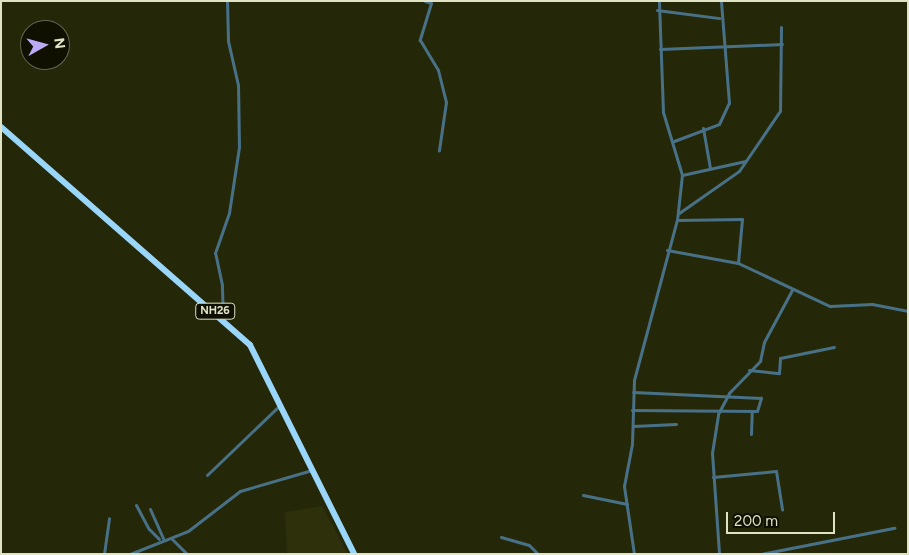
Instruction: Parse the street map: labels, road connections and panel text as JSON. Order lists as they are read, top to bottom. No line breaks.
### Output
{"streets":{"highway":["NH26"]},"scale_bar":"200 m","north":"right"}
